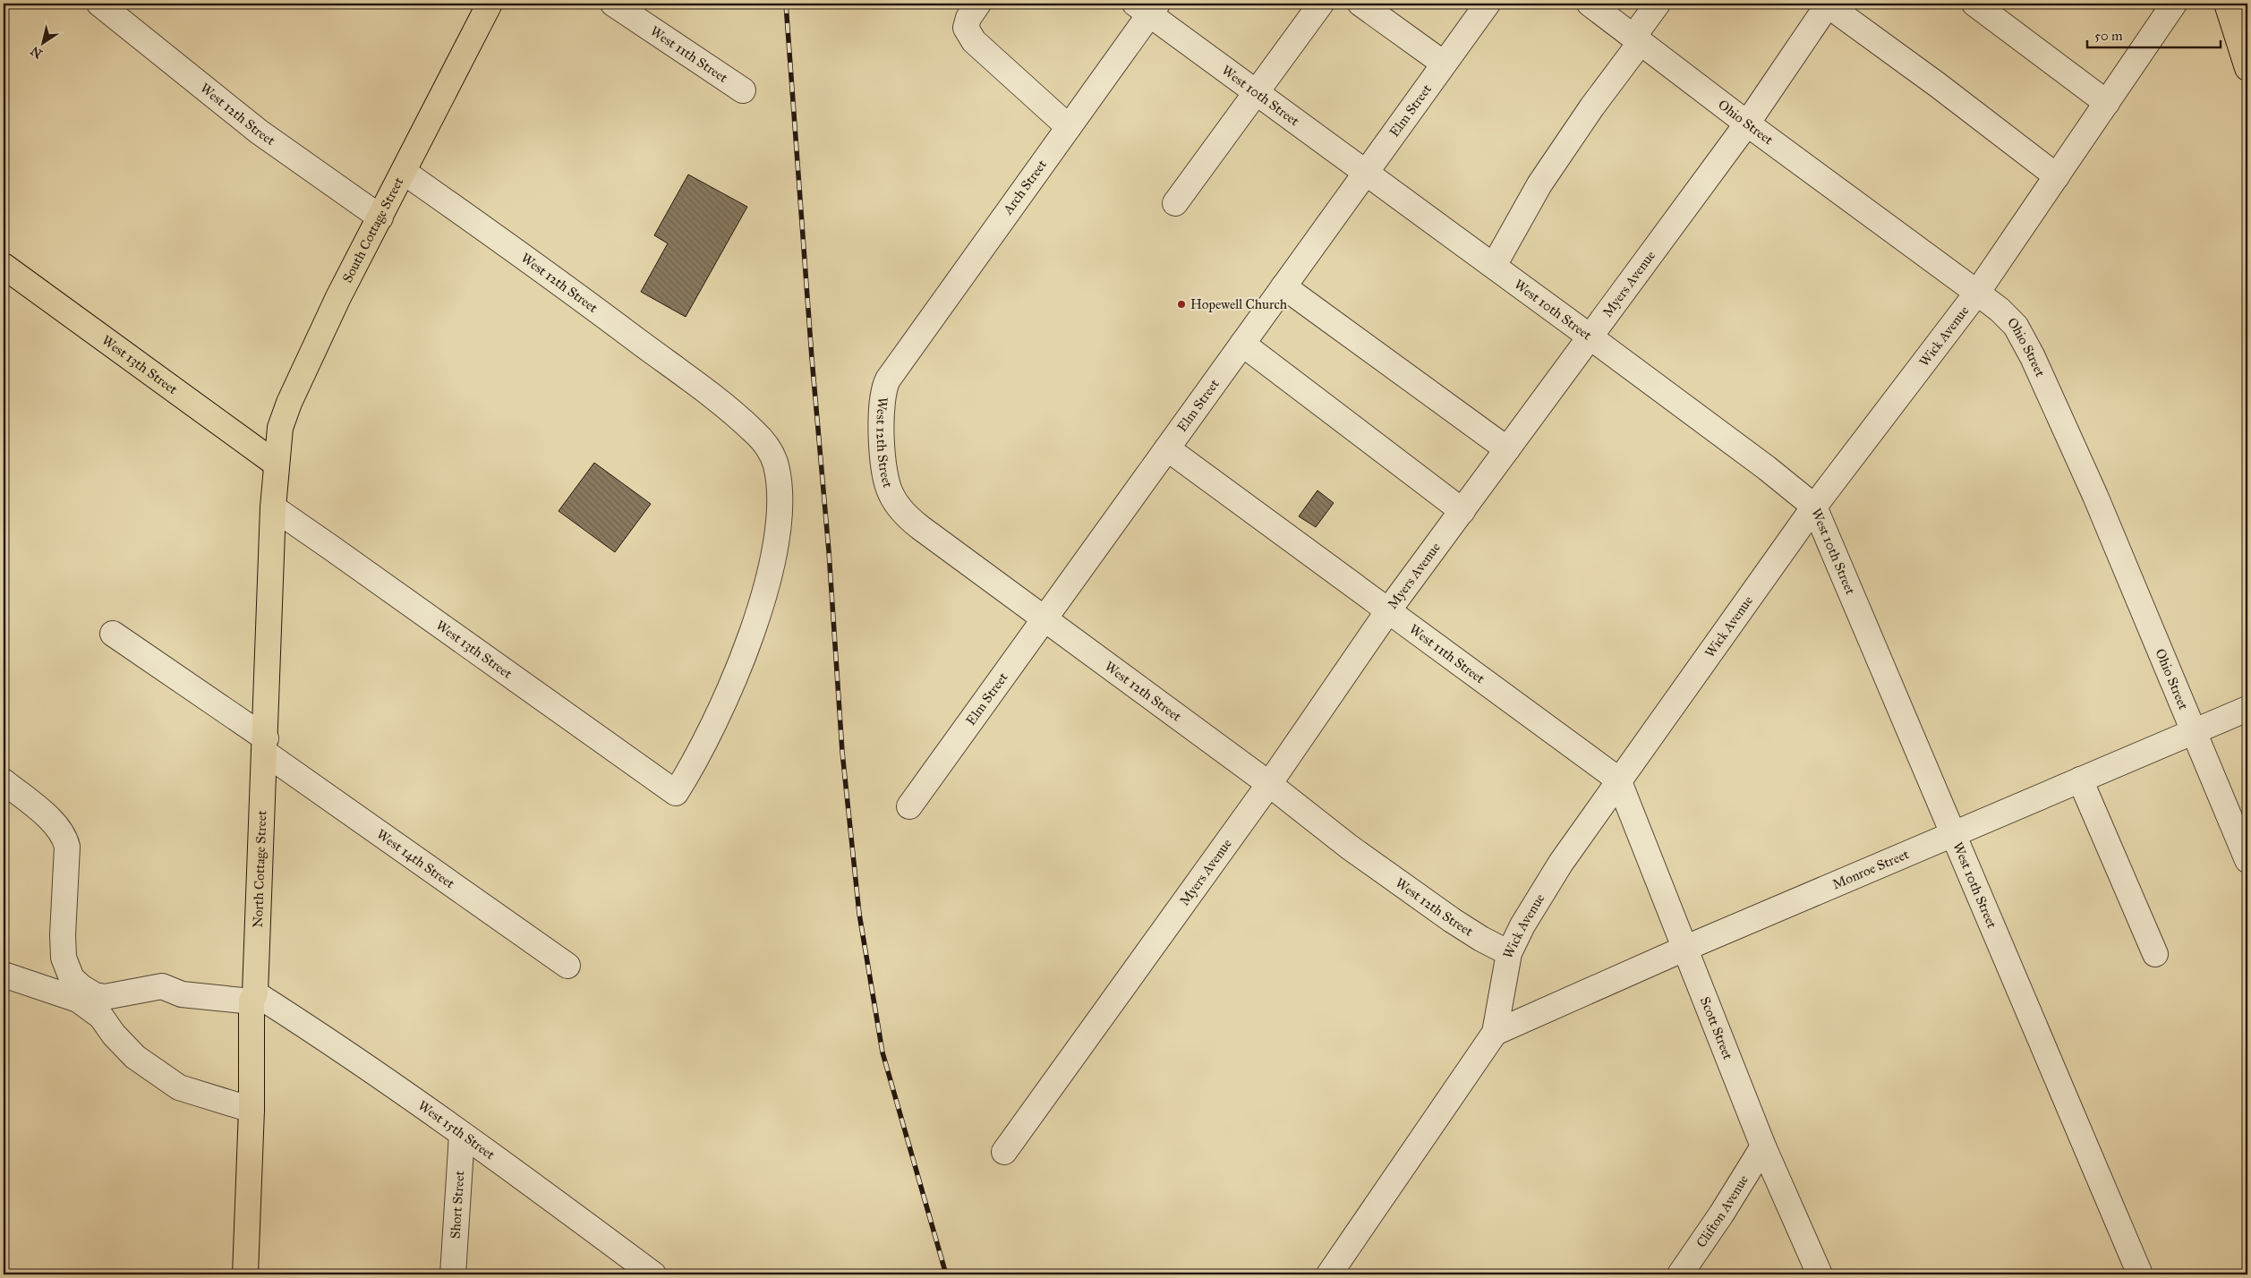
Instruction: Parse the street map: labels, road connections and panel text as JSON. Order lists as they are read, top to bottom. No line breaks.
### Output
{"streets":{"main road":["South Cottage Street","West 13th Street","North Cottage Street"],"street":["West 11th Street","West 10th Street","Elm Street","West 12th Street","Ohio Street","Arch Street","Myers Avenue","Wick Avenue","West 14th Street","Monroe Street","Scott Street","West 15th Street","Short Street","Clifton Avenue"]},"crossings":[["West 11th Street","Elm Street"],["West 11th Street","Myers Avenue"],["West 11th Street","Wick Avenue"],["West 11th Street","Scott Street"],["West 10th Street","Elm Street"],["West 10th Street","Arch Street"],["West 10th Street","Myers Avenue"],["West 10th Street","Wick Avenue"],["West 10th Street","Monroe Street"],["Elm Street","West 12th Street"],["West 12th Street","Arch Street"],["West 12th Street","South Cottage Street"],["West 12th Street","Myers Avenue"],["West 12th Street","Wick Avenue"],["West 12th Street","West 13th Street"],["Ohio Street","Myers Avenue"],["Ohio Street","Wick Avenue"],["Ohio Street","Monroe Street"],["South Cottage Street","West 13th Street"],["South Cottage Street","North Cottage Street"],["Wick Avenue","Monroe Street"],["Wick Avenue","Scott Street"],["West 13th Street","North Cottage Street"],["West 14th Street","North Cottage Street"],["North Cottage Street","West 15th Street"],["Monroe Street","Scott Street"],["Scott Street","Clifton Avenue"],["West 15th Street","Short Street"]],"places":["Hopewell Church"],"scale_bar":"50 m","north":"bottom left"}
